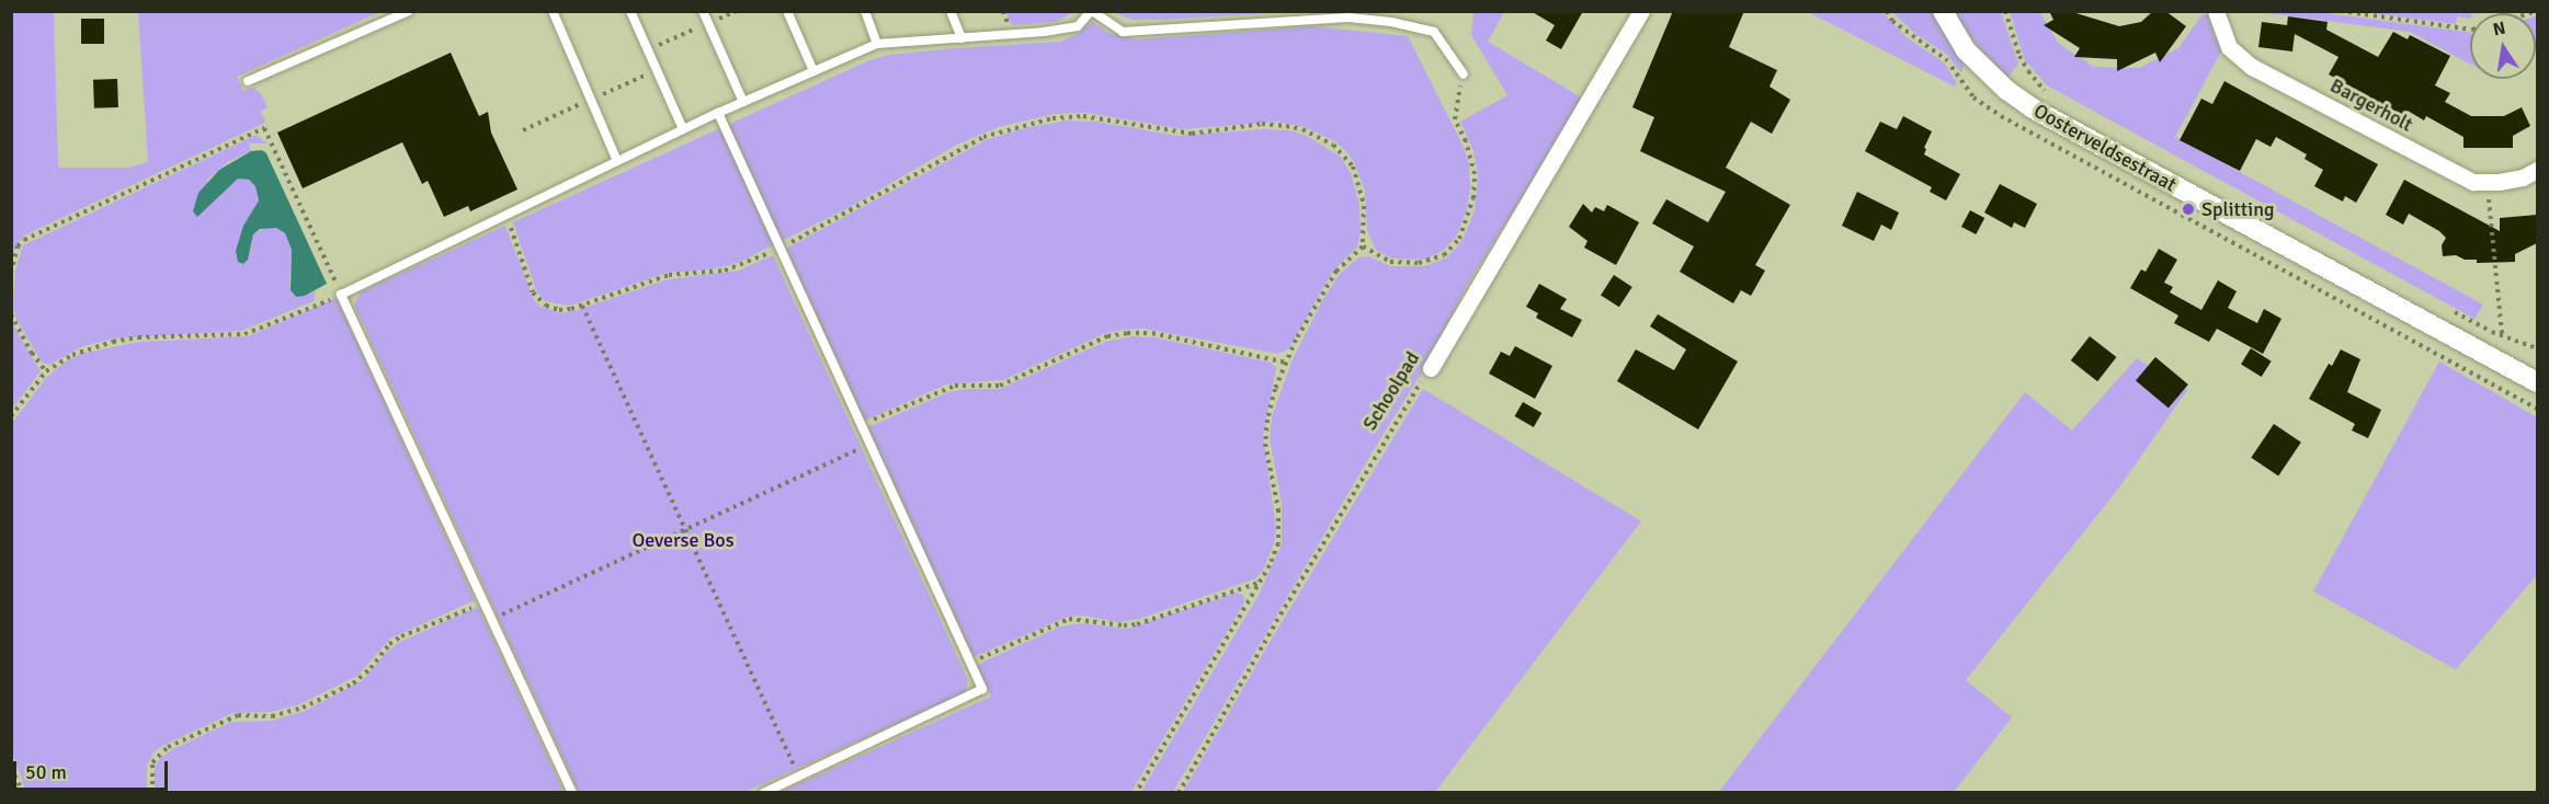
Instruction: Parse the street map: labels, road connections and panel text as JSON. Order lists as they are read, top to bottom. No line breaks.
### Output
{"streets":{"street":["Bargerholt","Oosterveldsestraat","Schoolpad"]},"parks":["Oeverse Bos"],"places":["Splitting"],"scale_bar":"50 m","north":"top"}
